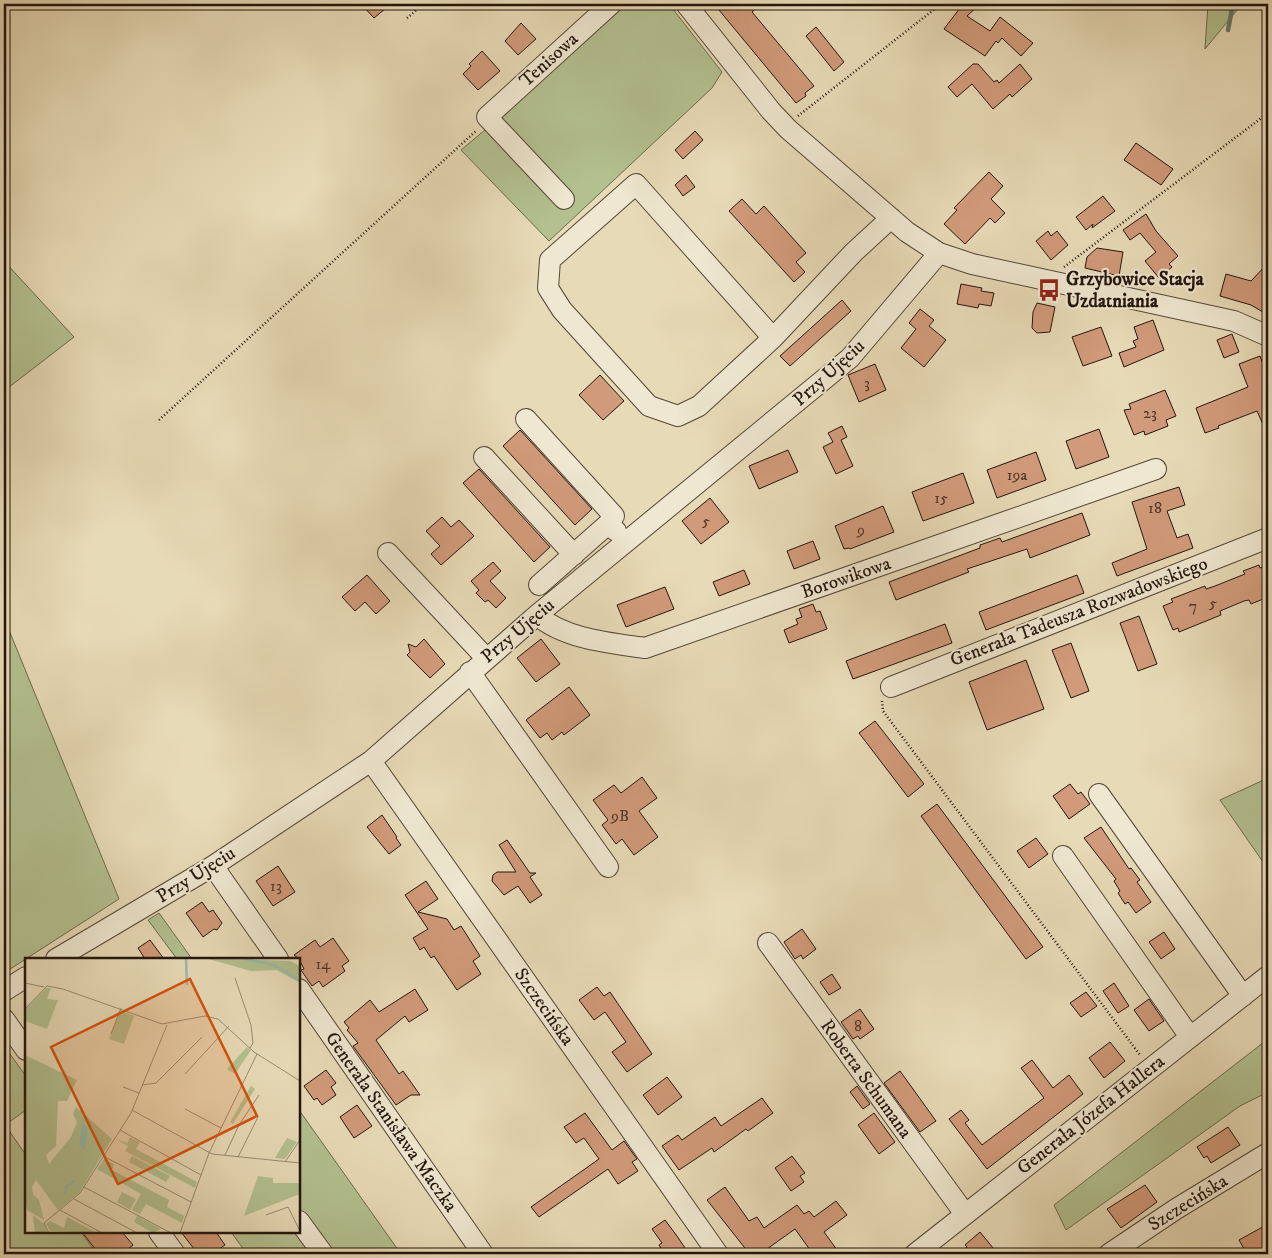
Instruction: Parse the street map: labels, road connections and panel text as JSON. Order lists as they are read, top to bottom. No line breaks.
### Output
{"streets":{"street":["Tenisowa","Przy Ujęciu","Borowikowa","Generała Tadeusza Rozwadowskiego","Szczecińska","Roberta Schumana","Generała Józefa Hallera","Generała Stanisława Maczka"]},"crossings":[["Przy Ujęciu","Borowikowa"],["Przy Ujęciu","Szczecińska"],["Roberta Schumana","Generała Józefa Hallera"]],"places":{"bus stop":["Grzybowice Stacja Uzdatniania"]},"house_numbers":["3","23","19a","15","18","5","9","5","7","9B","13","14","8"]}
